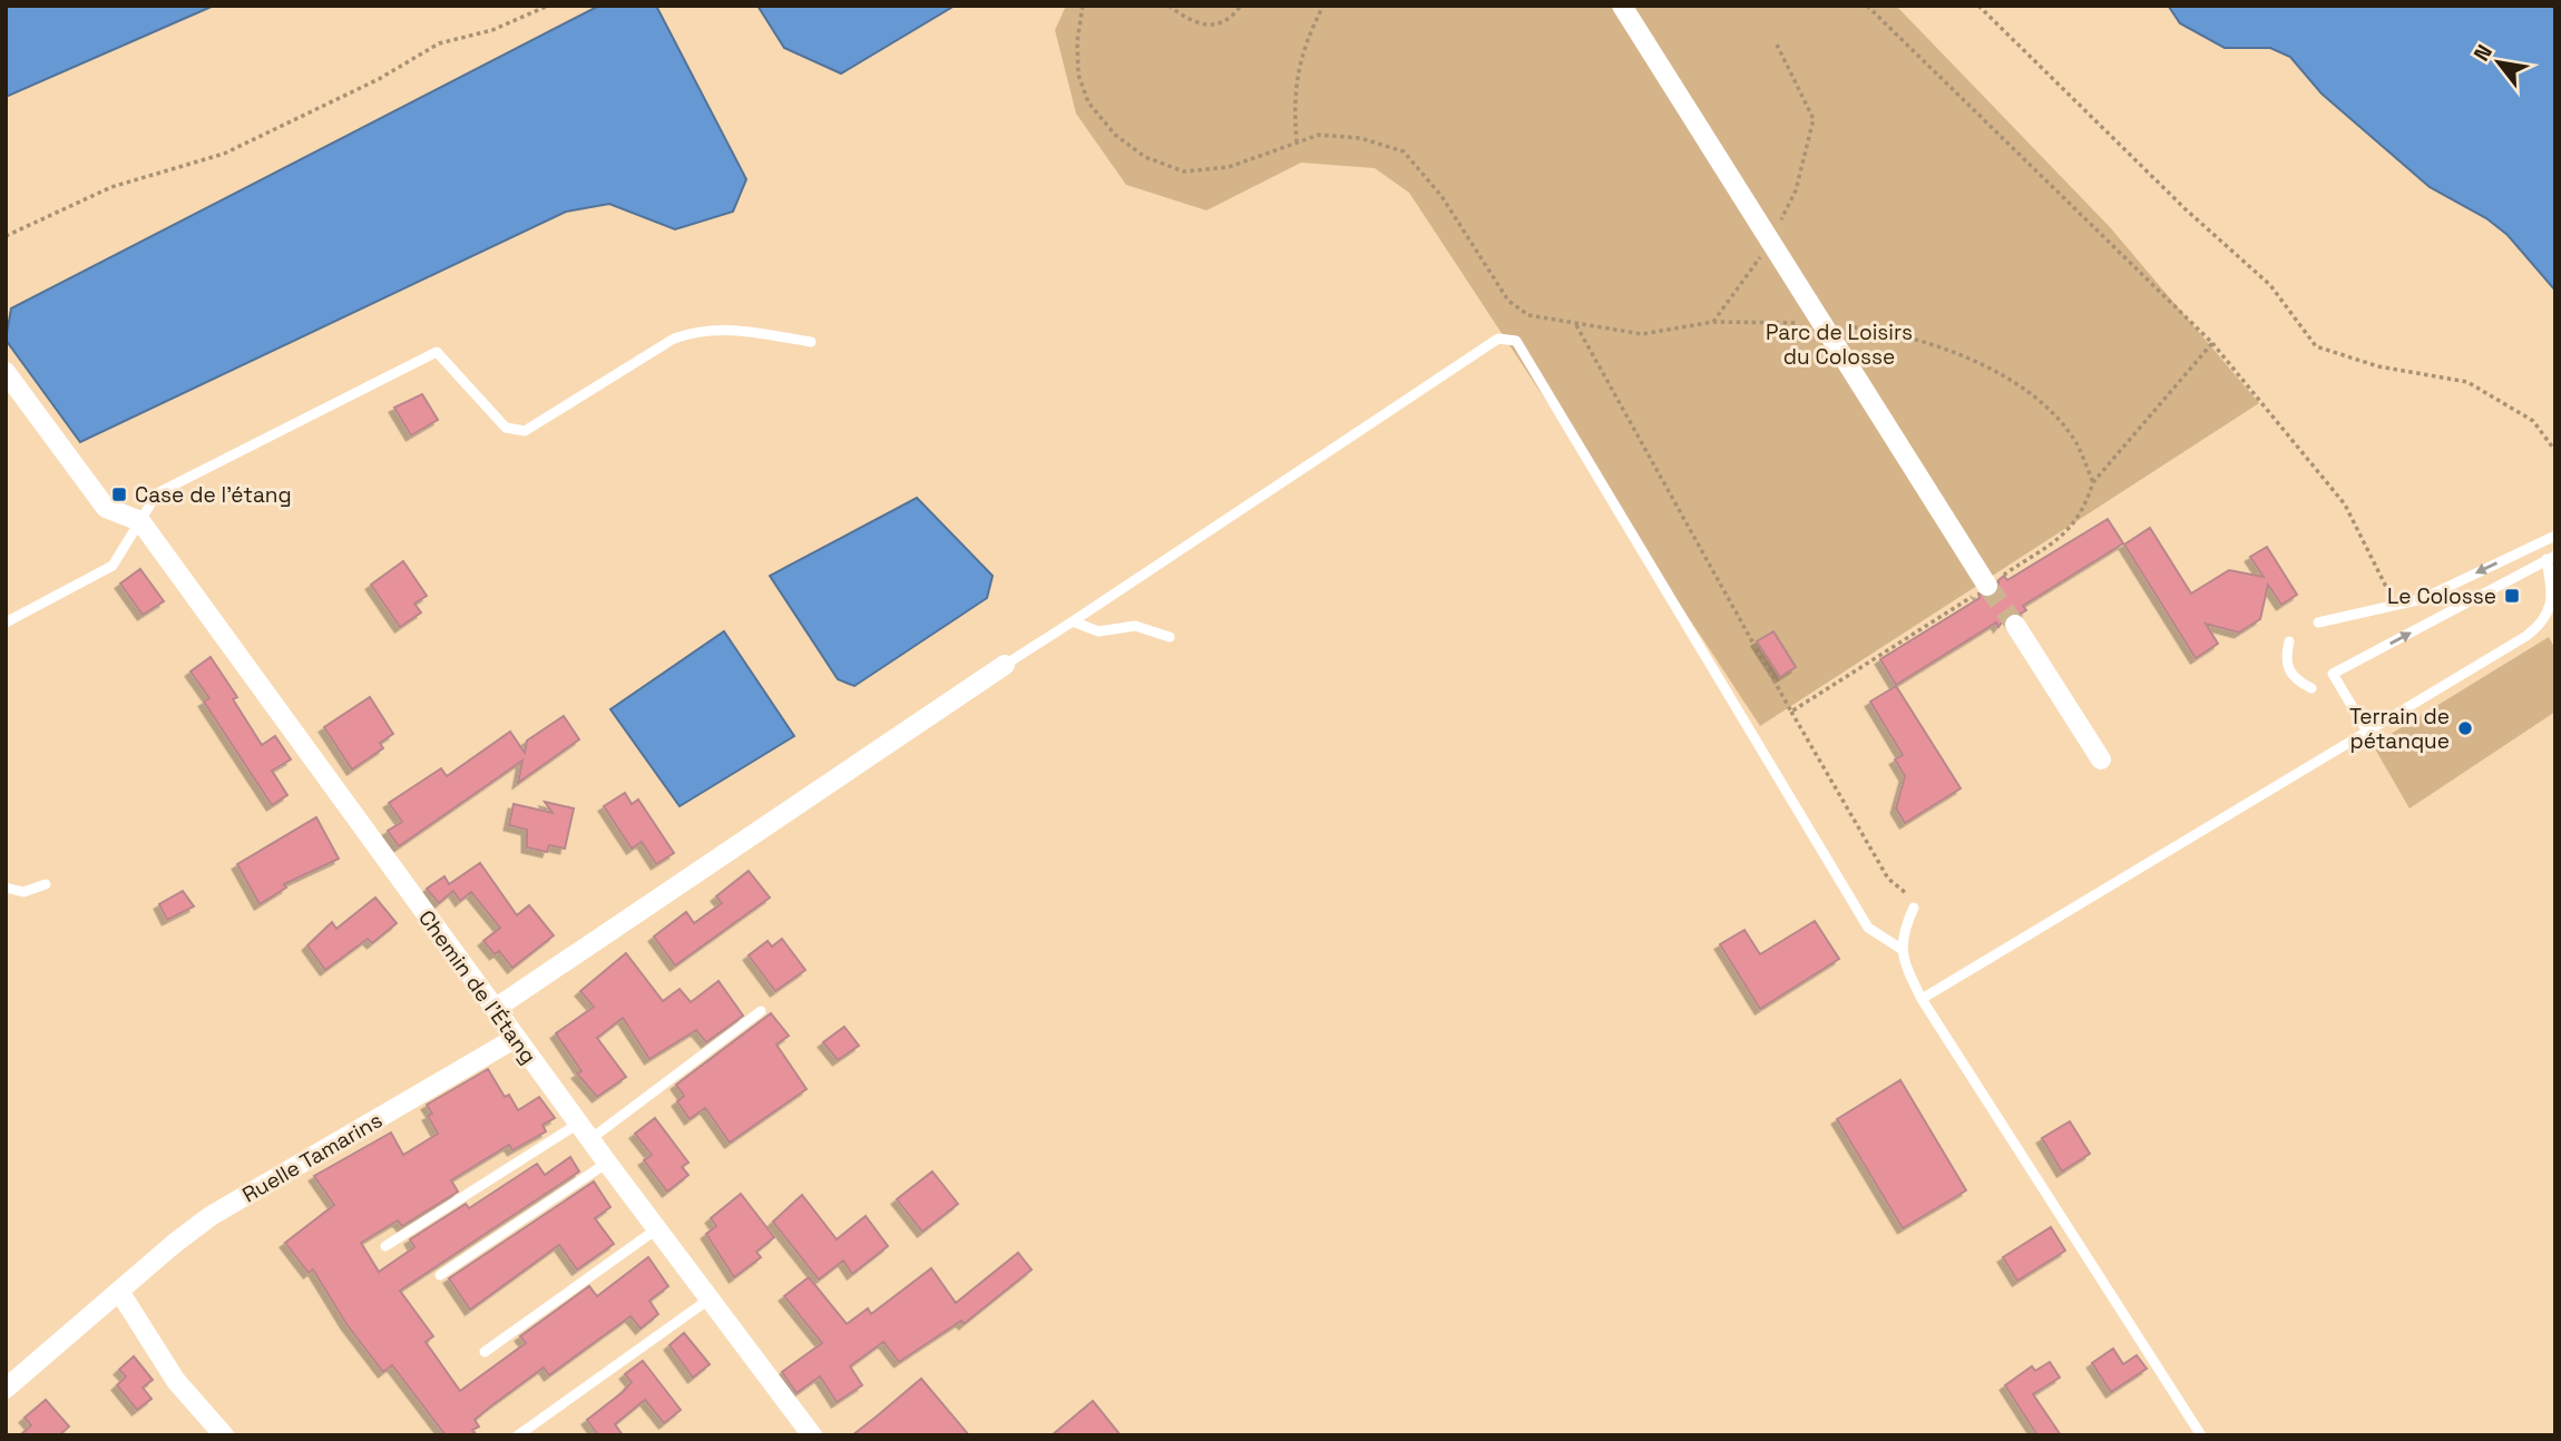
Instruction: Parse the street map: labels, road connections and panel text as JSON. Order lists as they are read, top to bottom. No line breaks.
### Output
{"streets":{"street":["Chemin de l'Étang","Ruelle Tamarins"]},"crossings":[["Chemin de l'Étang","Ruelle Tamarins"]],"parks":["Parc de Loisirs du Colosse"],"places":{"transit":["Case de l'étang","Le Colosse"],"other":["Terrain de pétanque"]},"north":"top left"}
